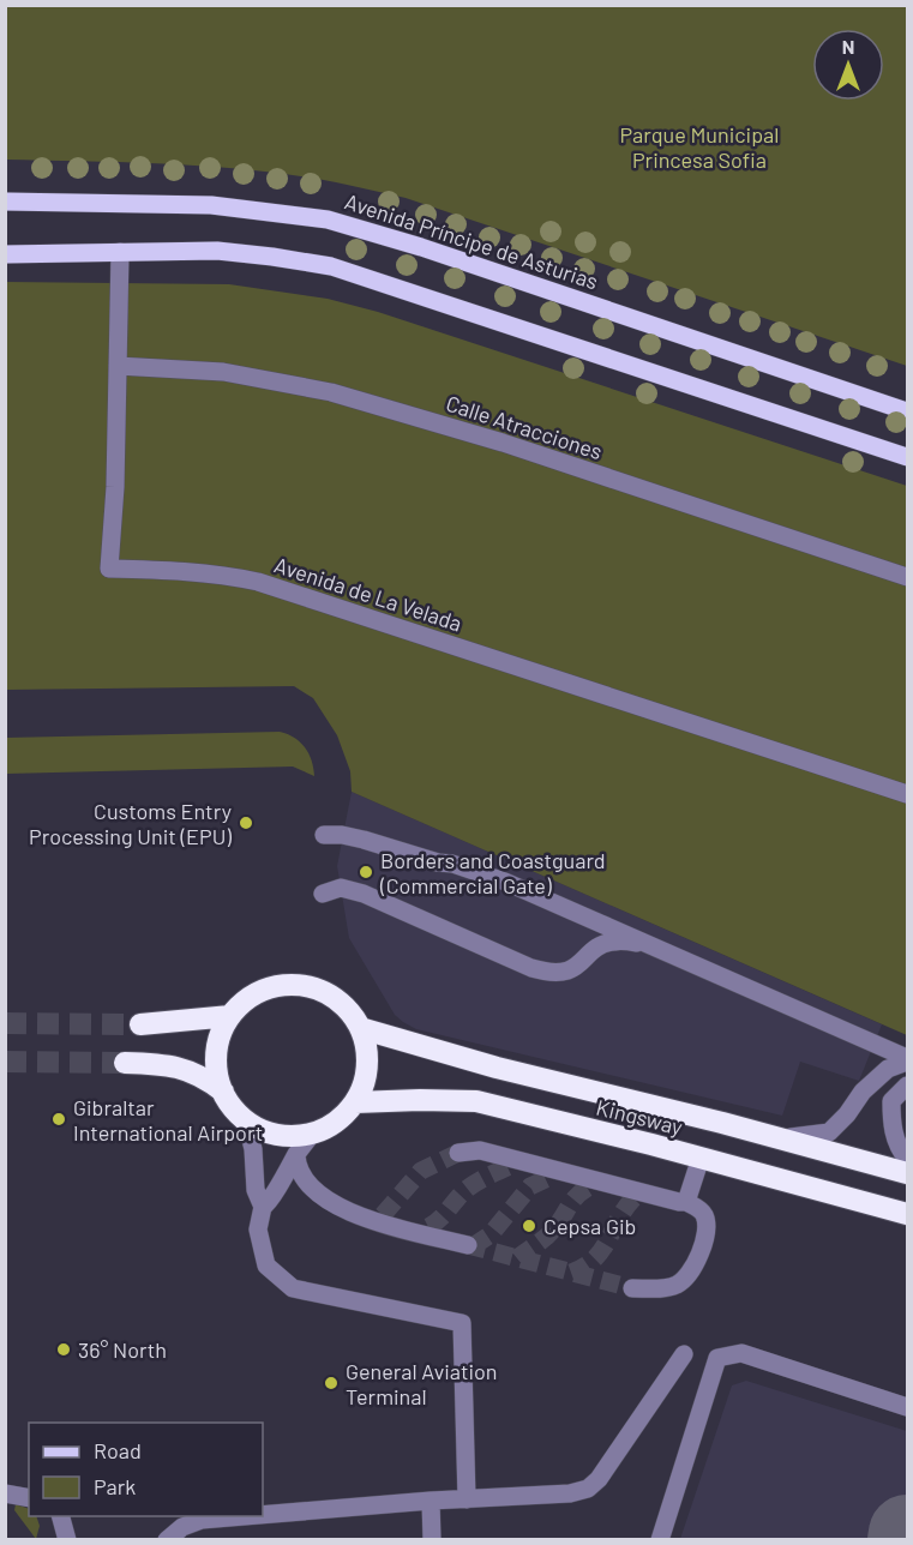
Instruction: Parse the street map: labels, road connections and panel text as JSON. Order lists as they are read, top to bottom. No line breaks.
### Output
{"streets":{"highway":["Kingsway"],"main road":["Avenida Príncipe de Asturias"],"lane":["Calle Atracciones","Avenida de La Velada"]},"crossings":[["Calle Atracciones","Avenida de La Velada"]],"parks":["Parque Municipal Princesa Sofia"],"places":["Customs Entry Processing Unit (EPU)","Borders and Coastguard (Commercial Gate)","Gibraltar International Airport","Cepsa Gib","36° North","General Aviation Terminal"],"legend":["Road","Park"],"north":"top"}
